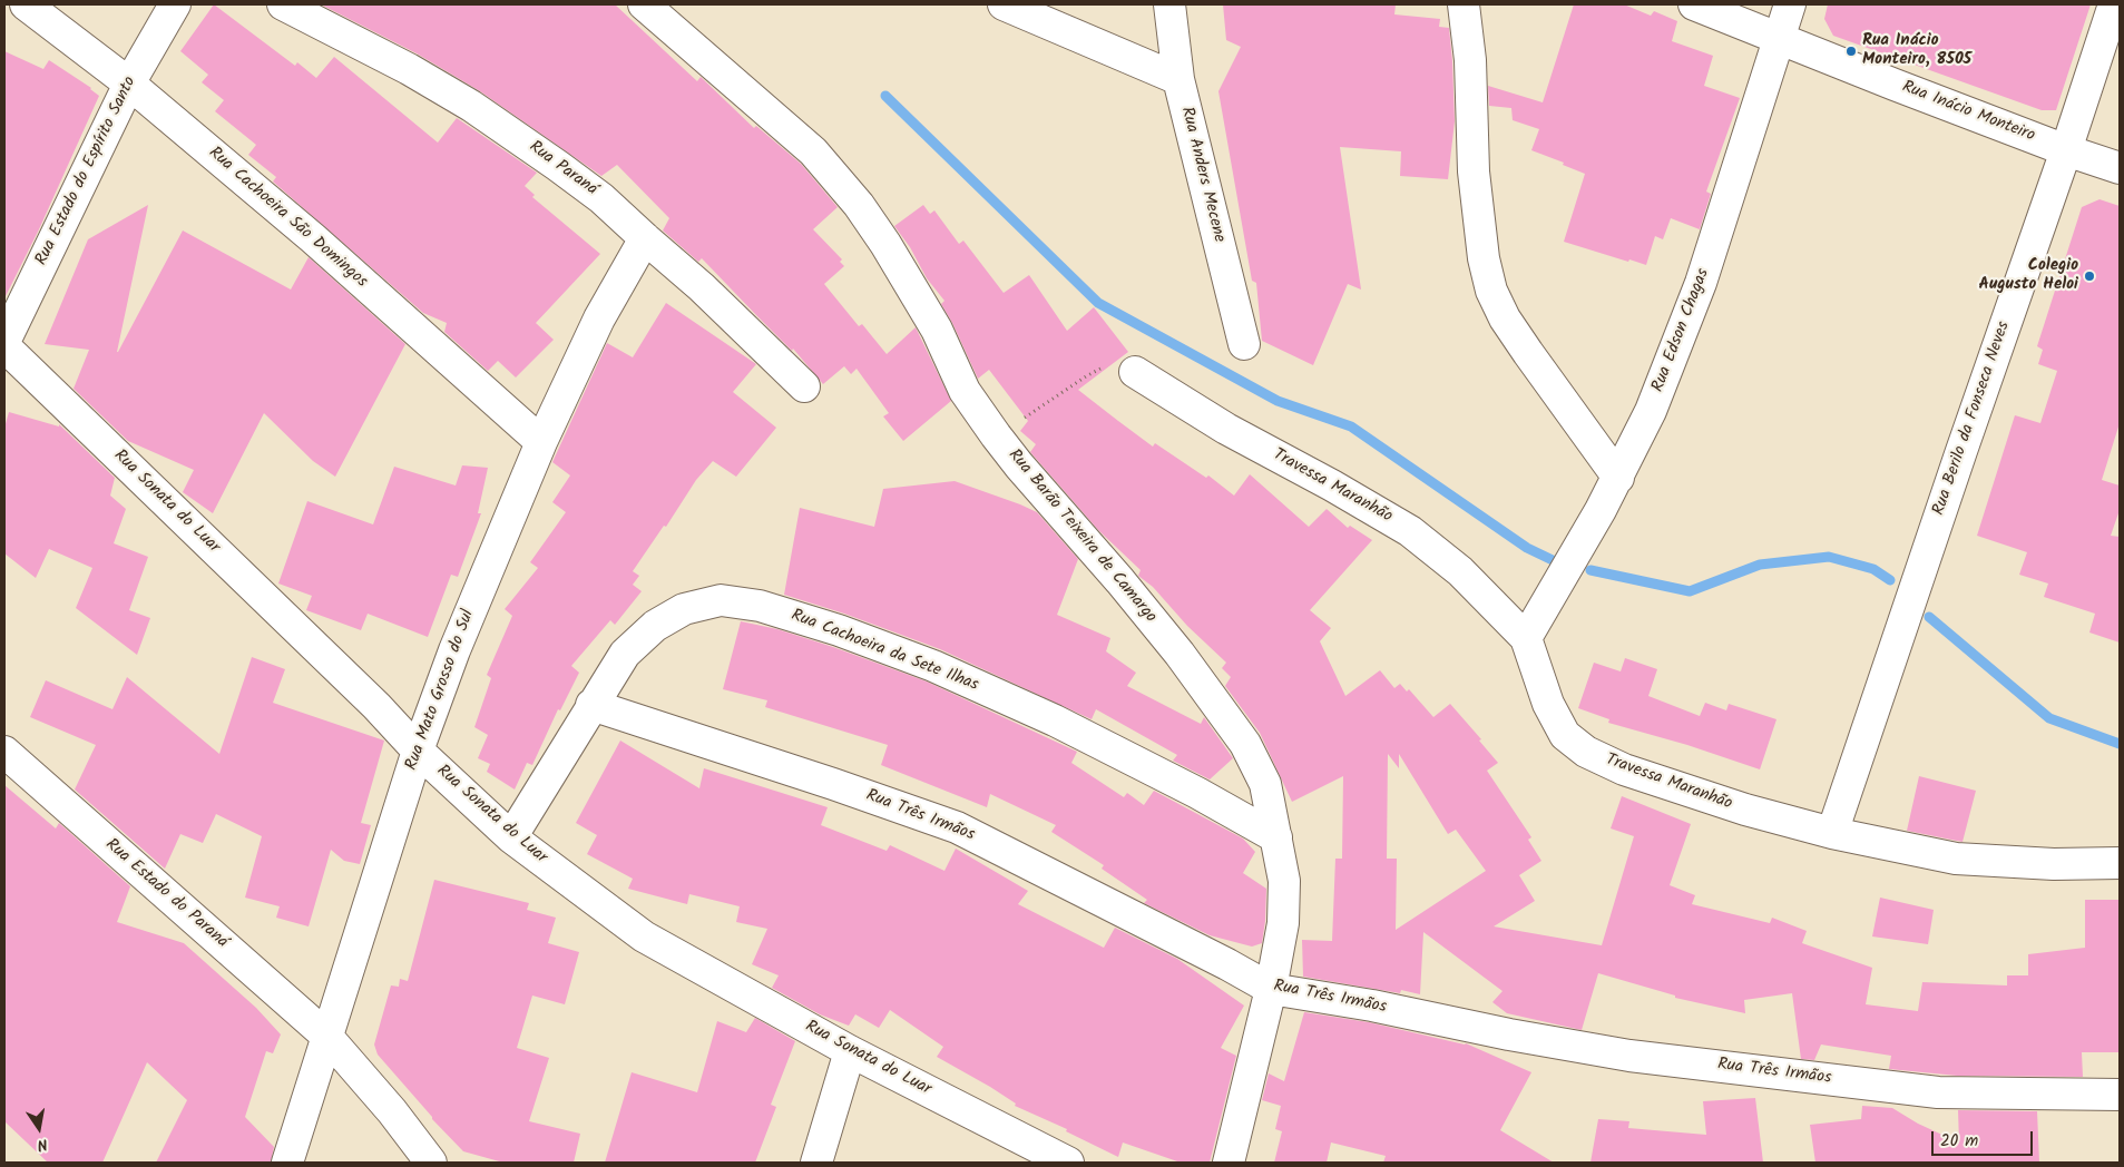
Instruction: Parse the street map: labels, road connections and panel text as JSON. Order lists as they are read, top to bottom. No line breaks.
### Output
{"streets":{"street":["Rua Inácio Monteiro","Rua Paraná","Rua Estado do Espírito Santo","Rua Anders Mecene","Rua Cachoeira São Domingos","Rua Edson Chagas","Rua Berilo da Fonseca Neves","Travessa Maranhão","Rua Sonata do Luar","Rua Barão Teixeira de Camargo","Rua Cachoeira da Sete Ilhas","Rua Mato Grosso do Sul","Rua Três Irmãos","Rua Estado do Paraná"]},"crossings":[["Rua Inácio Monteiro","Rua Edson Chagas"],["Rua Inácio Monteiro","Rua Berilo da Fonseca Neves"],["Rua Paraná","Rua Mato Grosso do Sul"],["Rua Estado do Espírito Santo","Rua Cachoeira São Domingos"],["Rua Estado do Espírito Santo","Rua Sonata do Luar"],["Rua Cachoeira São Domingos","Rua Mato Grosso do Sul"],["Rua Edson Chagas","Travessa Maranhão"],["Rua Berilo da Fonseca Neves","Travessa Maranhão"],["Rua Sonata do Luar","Rua Cachoeira da Sete Ilhas"],["Rua Sonata do Luar","Rua Mato Grosso do Sul"],["Rua Barão Teixeira de Camargo","Rua Cachoeira da Sete Ilhas"],["Rua Barão Teixeira de Camargo","Rua Três Irmãos"],["Rua Cachoeira da Sete Ilhas","Rua Três Irmãos"],["Rua Mato Grosso do Sul","Rua Estado do Paraná"]],"places":["Rua Inácio Monteiro, 8505","Colegio Augusto Heloi"],"scale_bar":"20 m","north":"bottom"}
